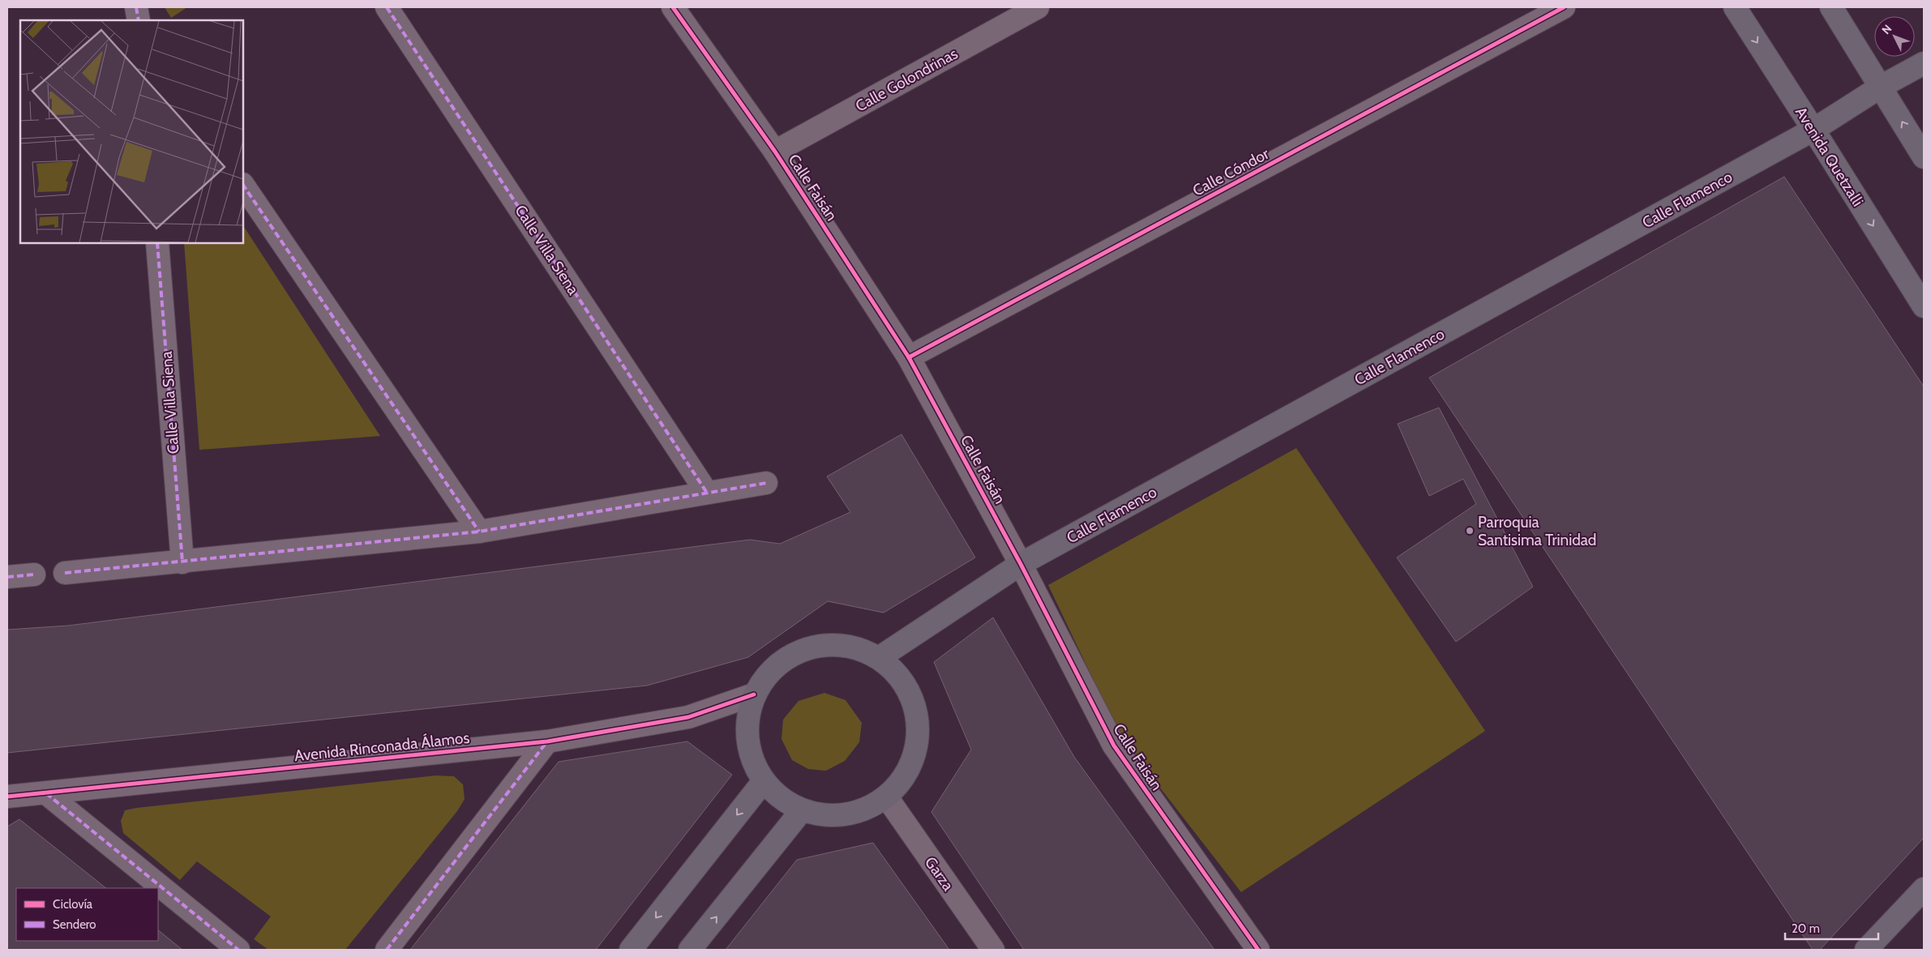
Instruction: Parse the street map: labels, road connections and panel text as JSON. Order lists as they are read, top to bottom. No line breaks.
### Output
{"streets":{"main road":["Avenida Quetzalli","Calle Flamenco"],"street":["Calle Golondrinas","Calle Cóndor","Calle Faisán","Calle Villa Siena","Avenida Rinconada Álamos","Garza"]},"crossings":[["Calle Golondrinas","Calle Faisán"],["Avenida Quetzalli","Calle Flamenco"],["Calle Cóndor","Calle Faisán"],["Calle Faisán","Calle Flamenco"]],"places":["Parroquia Santisima Trinidad"],"legend":["Ciclovía","Sendero"],"scale_bar":"20 m","north":"top left"}
